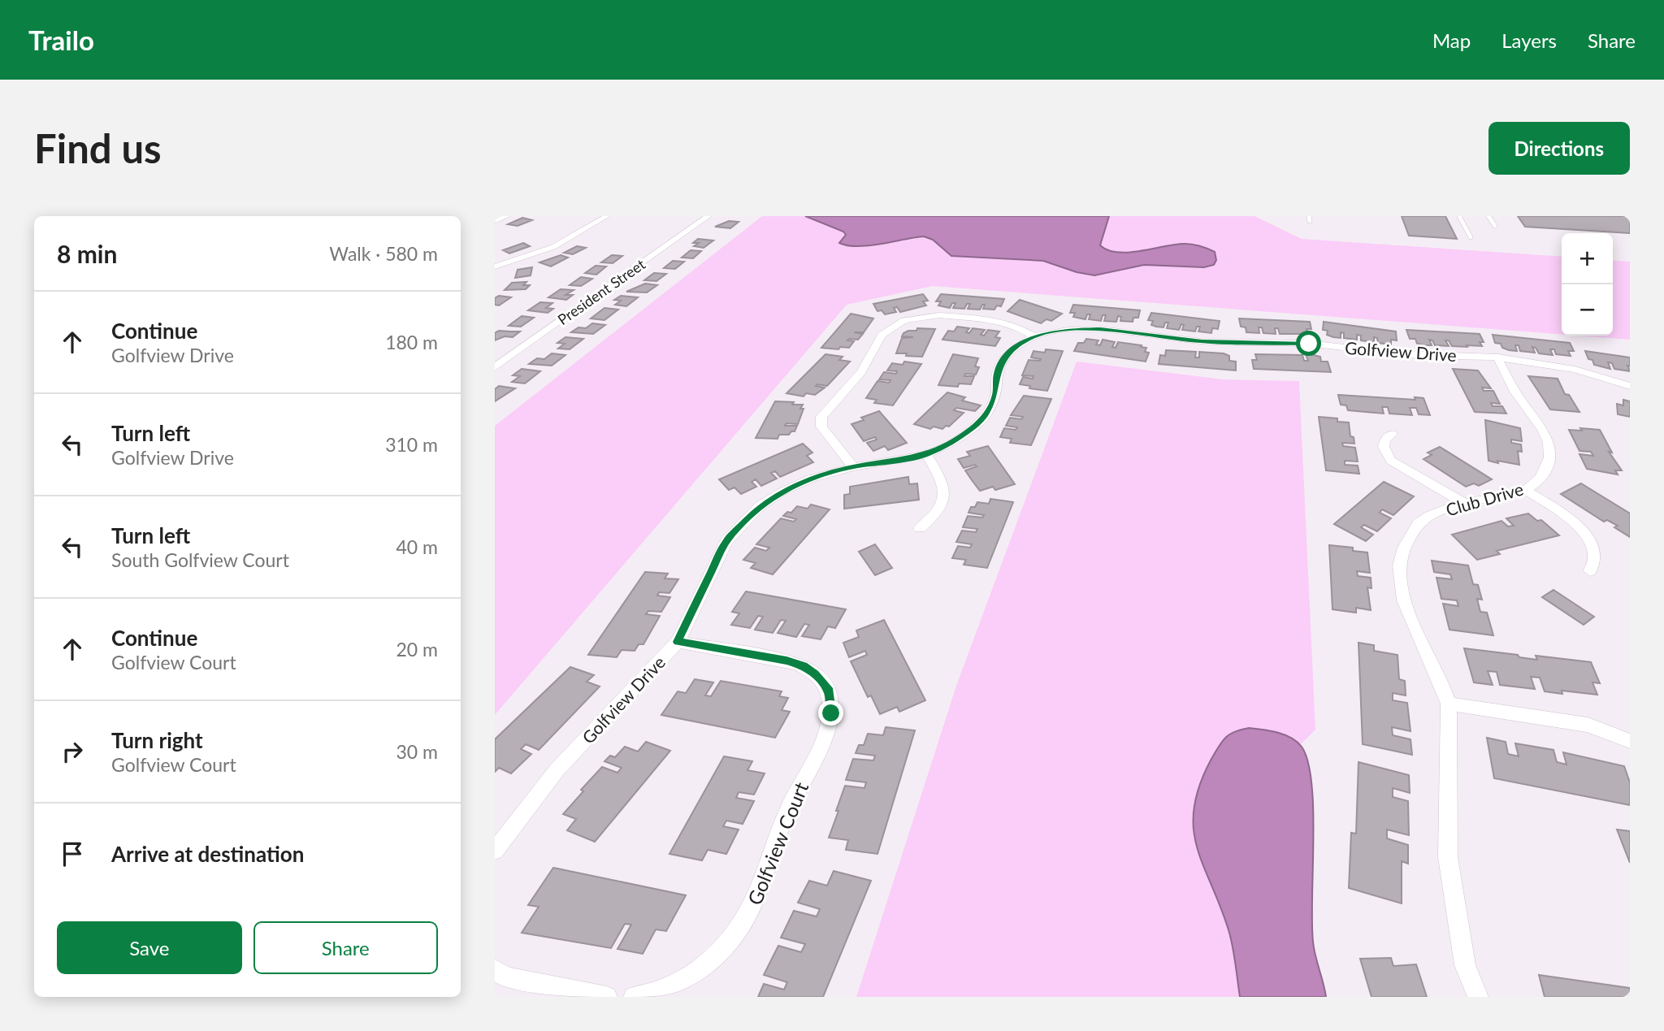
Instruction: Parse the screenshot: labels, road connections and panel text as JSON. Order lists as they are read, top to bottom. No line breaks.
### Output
{"streets":{"street":["President Street","Golfview Drive","Club Drive","Golfview Court"]},"crossings":[["Golfview Drive","Club Drive"],["Golfview Drive","Golfview Court"]],"page":{"header":"Trailo","nav":["Map","Layers","Share"],"buttons":["Directions",["Save","Share"]],"title":"Find us","heading":["8 min","Walk · 580 m"],"map_buttons":["+","−"],"list":[["Continue","Golfview Drive","180 m"],["Turn left","Golfview Drive","310 m"],["Turn left","South Golfview Court","40 m"],["Continue","Golfview Court","20 m"],["Turn right","Golfview Court","30 m"],"Arrive at destination"]}}
